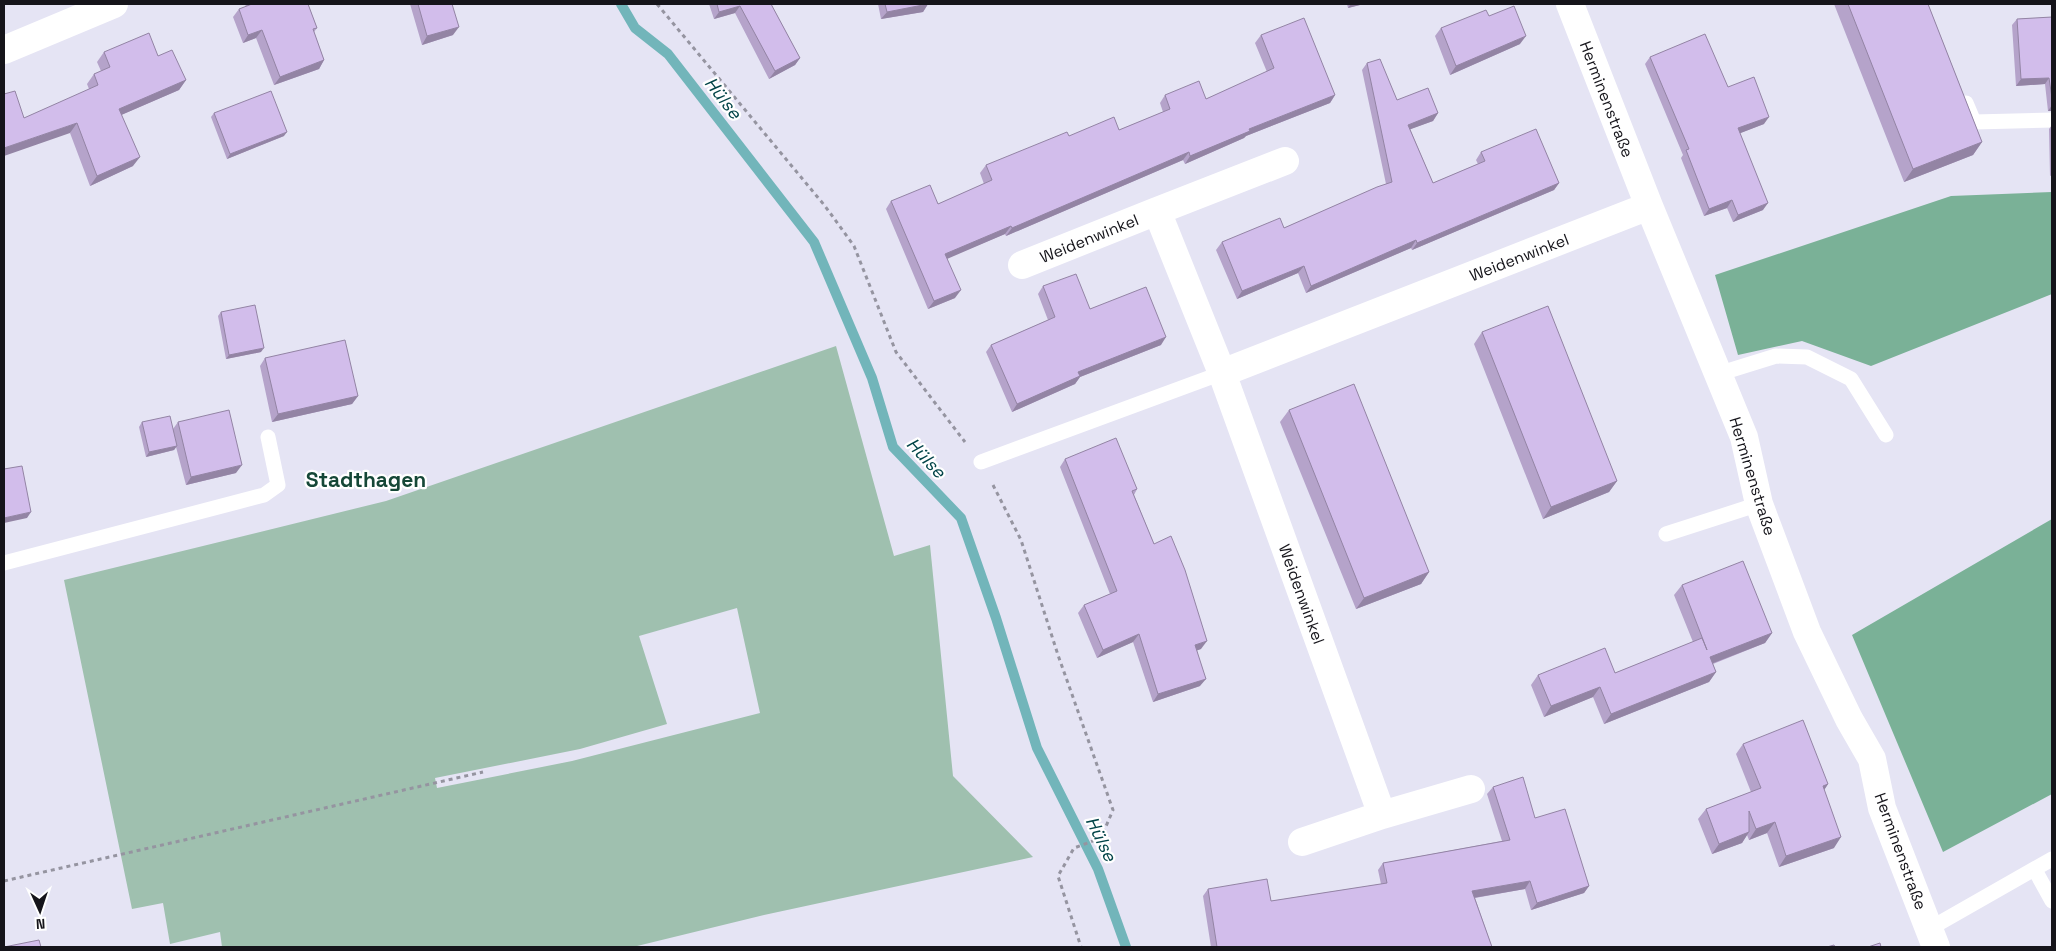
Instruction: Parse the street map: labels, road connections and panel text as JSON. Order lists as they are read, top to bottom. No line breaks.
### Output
{"streets":{"street":["Herminenstraße","Weidenwinkel"]},"crossings":[["Herminenstraße","Weidenwinkel"]],"districts":["Stadthagen"],"water":["Hülse"],"north":"bottom"}
